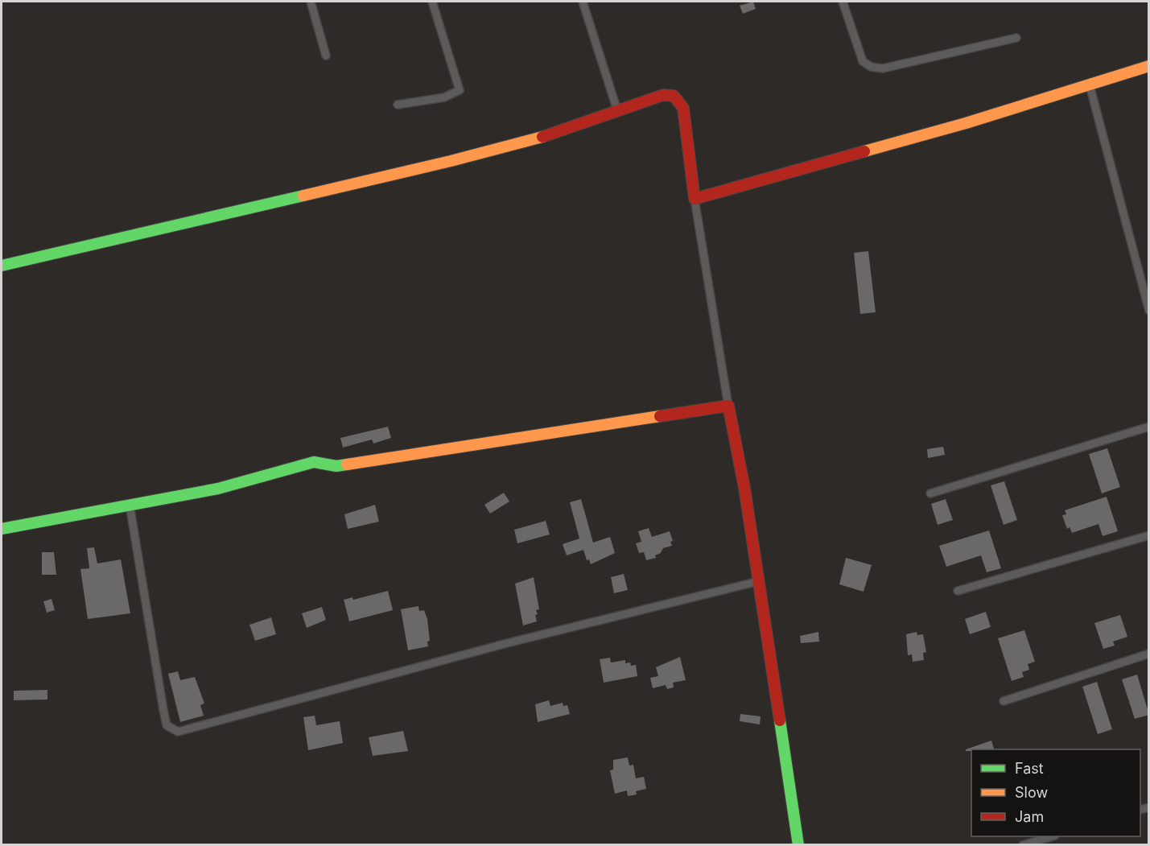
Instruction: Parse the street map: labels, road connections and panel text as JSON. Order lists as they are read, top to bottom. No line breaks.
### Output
{"legend":["Fast","Slow","Jam"]}
